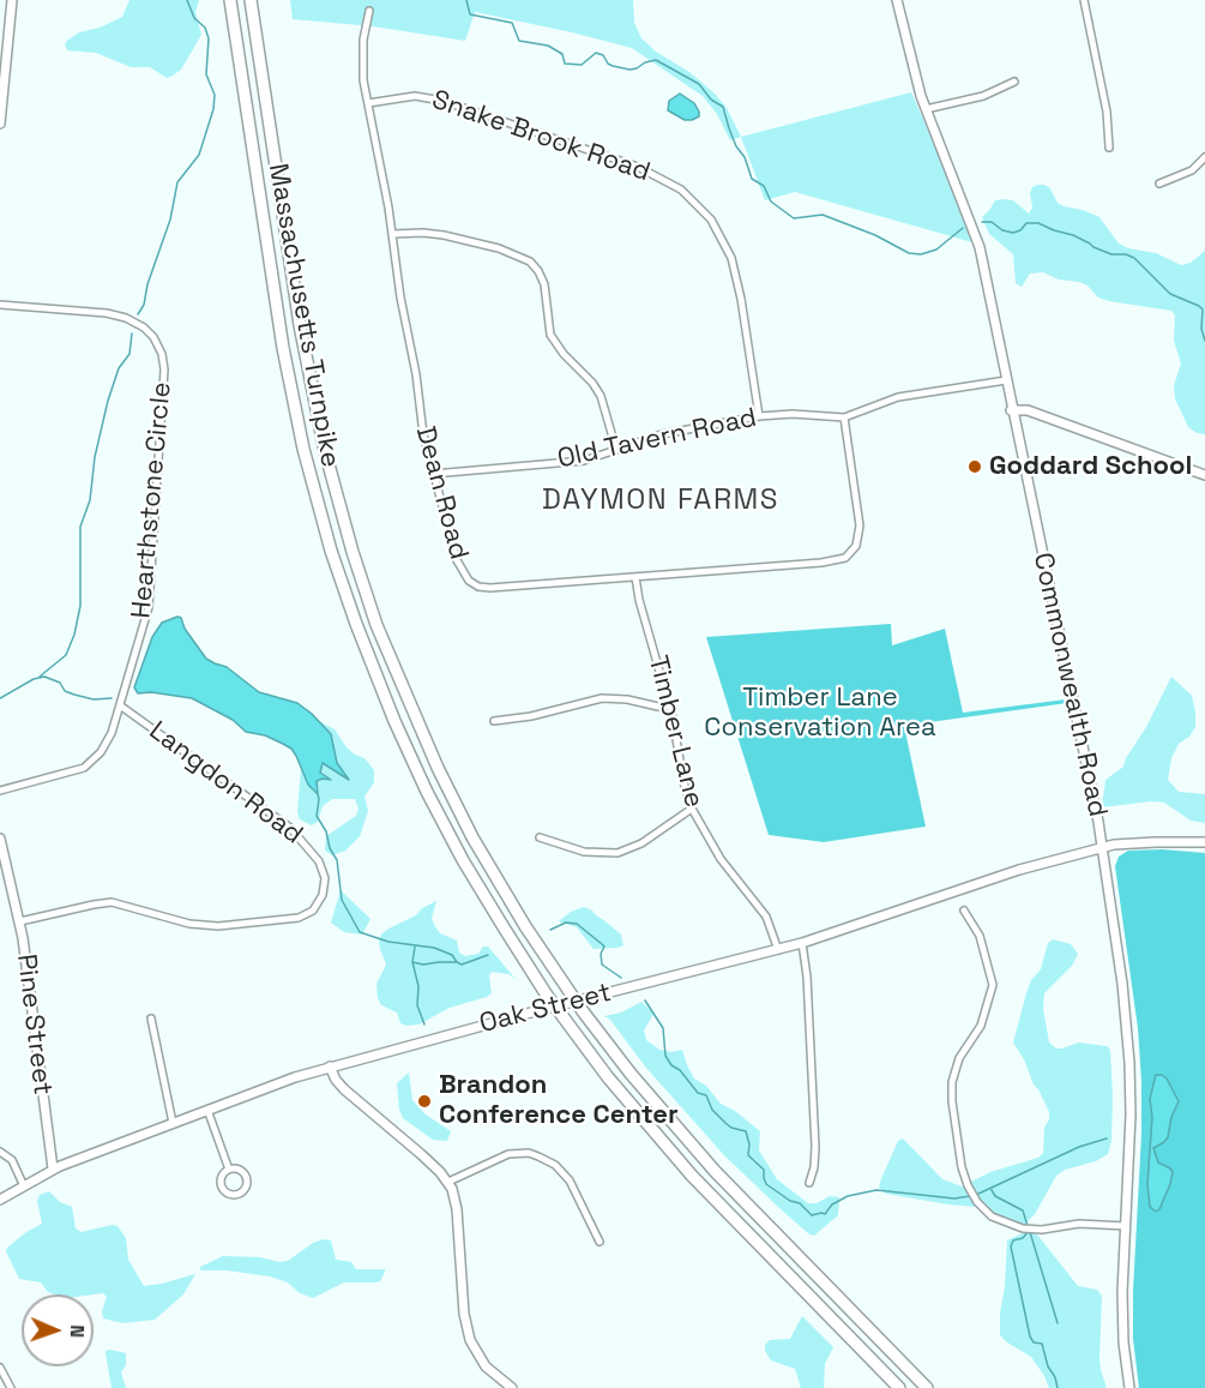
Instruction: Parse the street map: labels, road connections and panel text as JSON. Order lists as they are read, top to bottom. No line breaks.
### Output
{"streets":{"highway":["Massachusetts Turnpike"],"main road":["Commonwealth Road","Oak Street","Pine Street"],"street":["Snake Brook Road","Old Tavern Road","Dean Road","Hearthstone Circle","Timber Lane","Langdon Road"]},"crossings":[["Snake Brook Road","Old Tavern Road"],["Snake Brook Road","Dean Road"],["Old Tavern Road","Dean Road"],["Old Tavern Road","Commonwealth Road"],["Dean Road","Timber Lane"],["Hearthstone Circle","Langdon Road"],["Commonwealth Road","Oak Street"],["Timber Lane","Oak Street"],["Langdon Road","Pine Street"],["Oak Street","Pine Street"]],"districts":["DAYMON FARMS"],"parks":["Timber Lane Conservation Area"],"places":["Goddard School","Brandon Conference Center"],"north":"right"}
